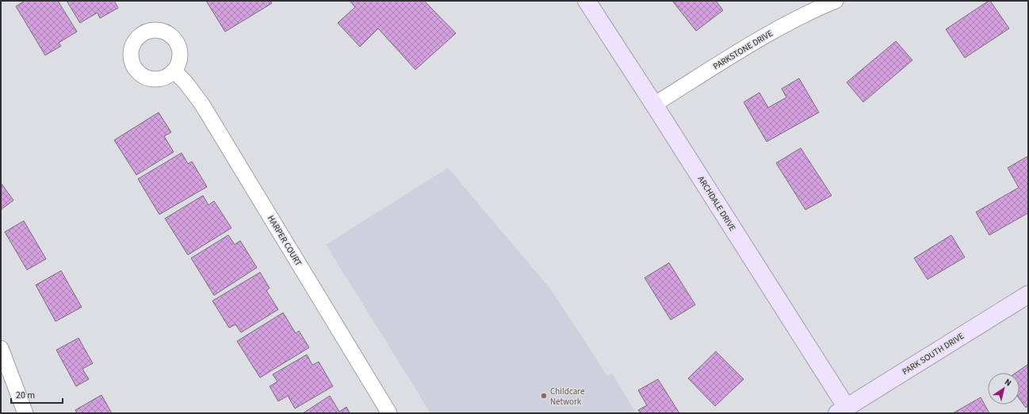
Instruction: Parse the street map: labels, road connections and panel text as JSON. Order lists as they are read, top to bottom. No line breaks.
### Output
{"streets":{"street":["PARKSTONE DRIVE","ARCHDALE DRIVE","HARPER COURT","PARK SOUTH DRIVE"]},"crossings":[["PARKSTONE DRIVE","ARCHDALE DRIVE"],["ARCHDALE DRIVE","PARK SOUTH DRIVE"]],"places":["Childcare Network"],"scale_bar":"20 m","north":"top right"}
